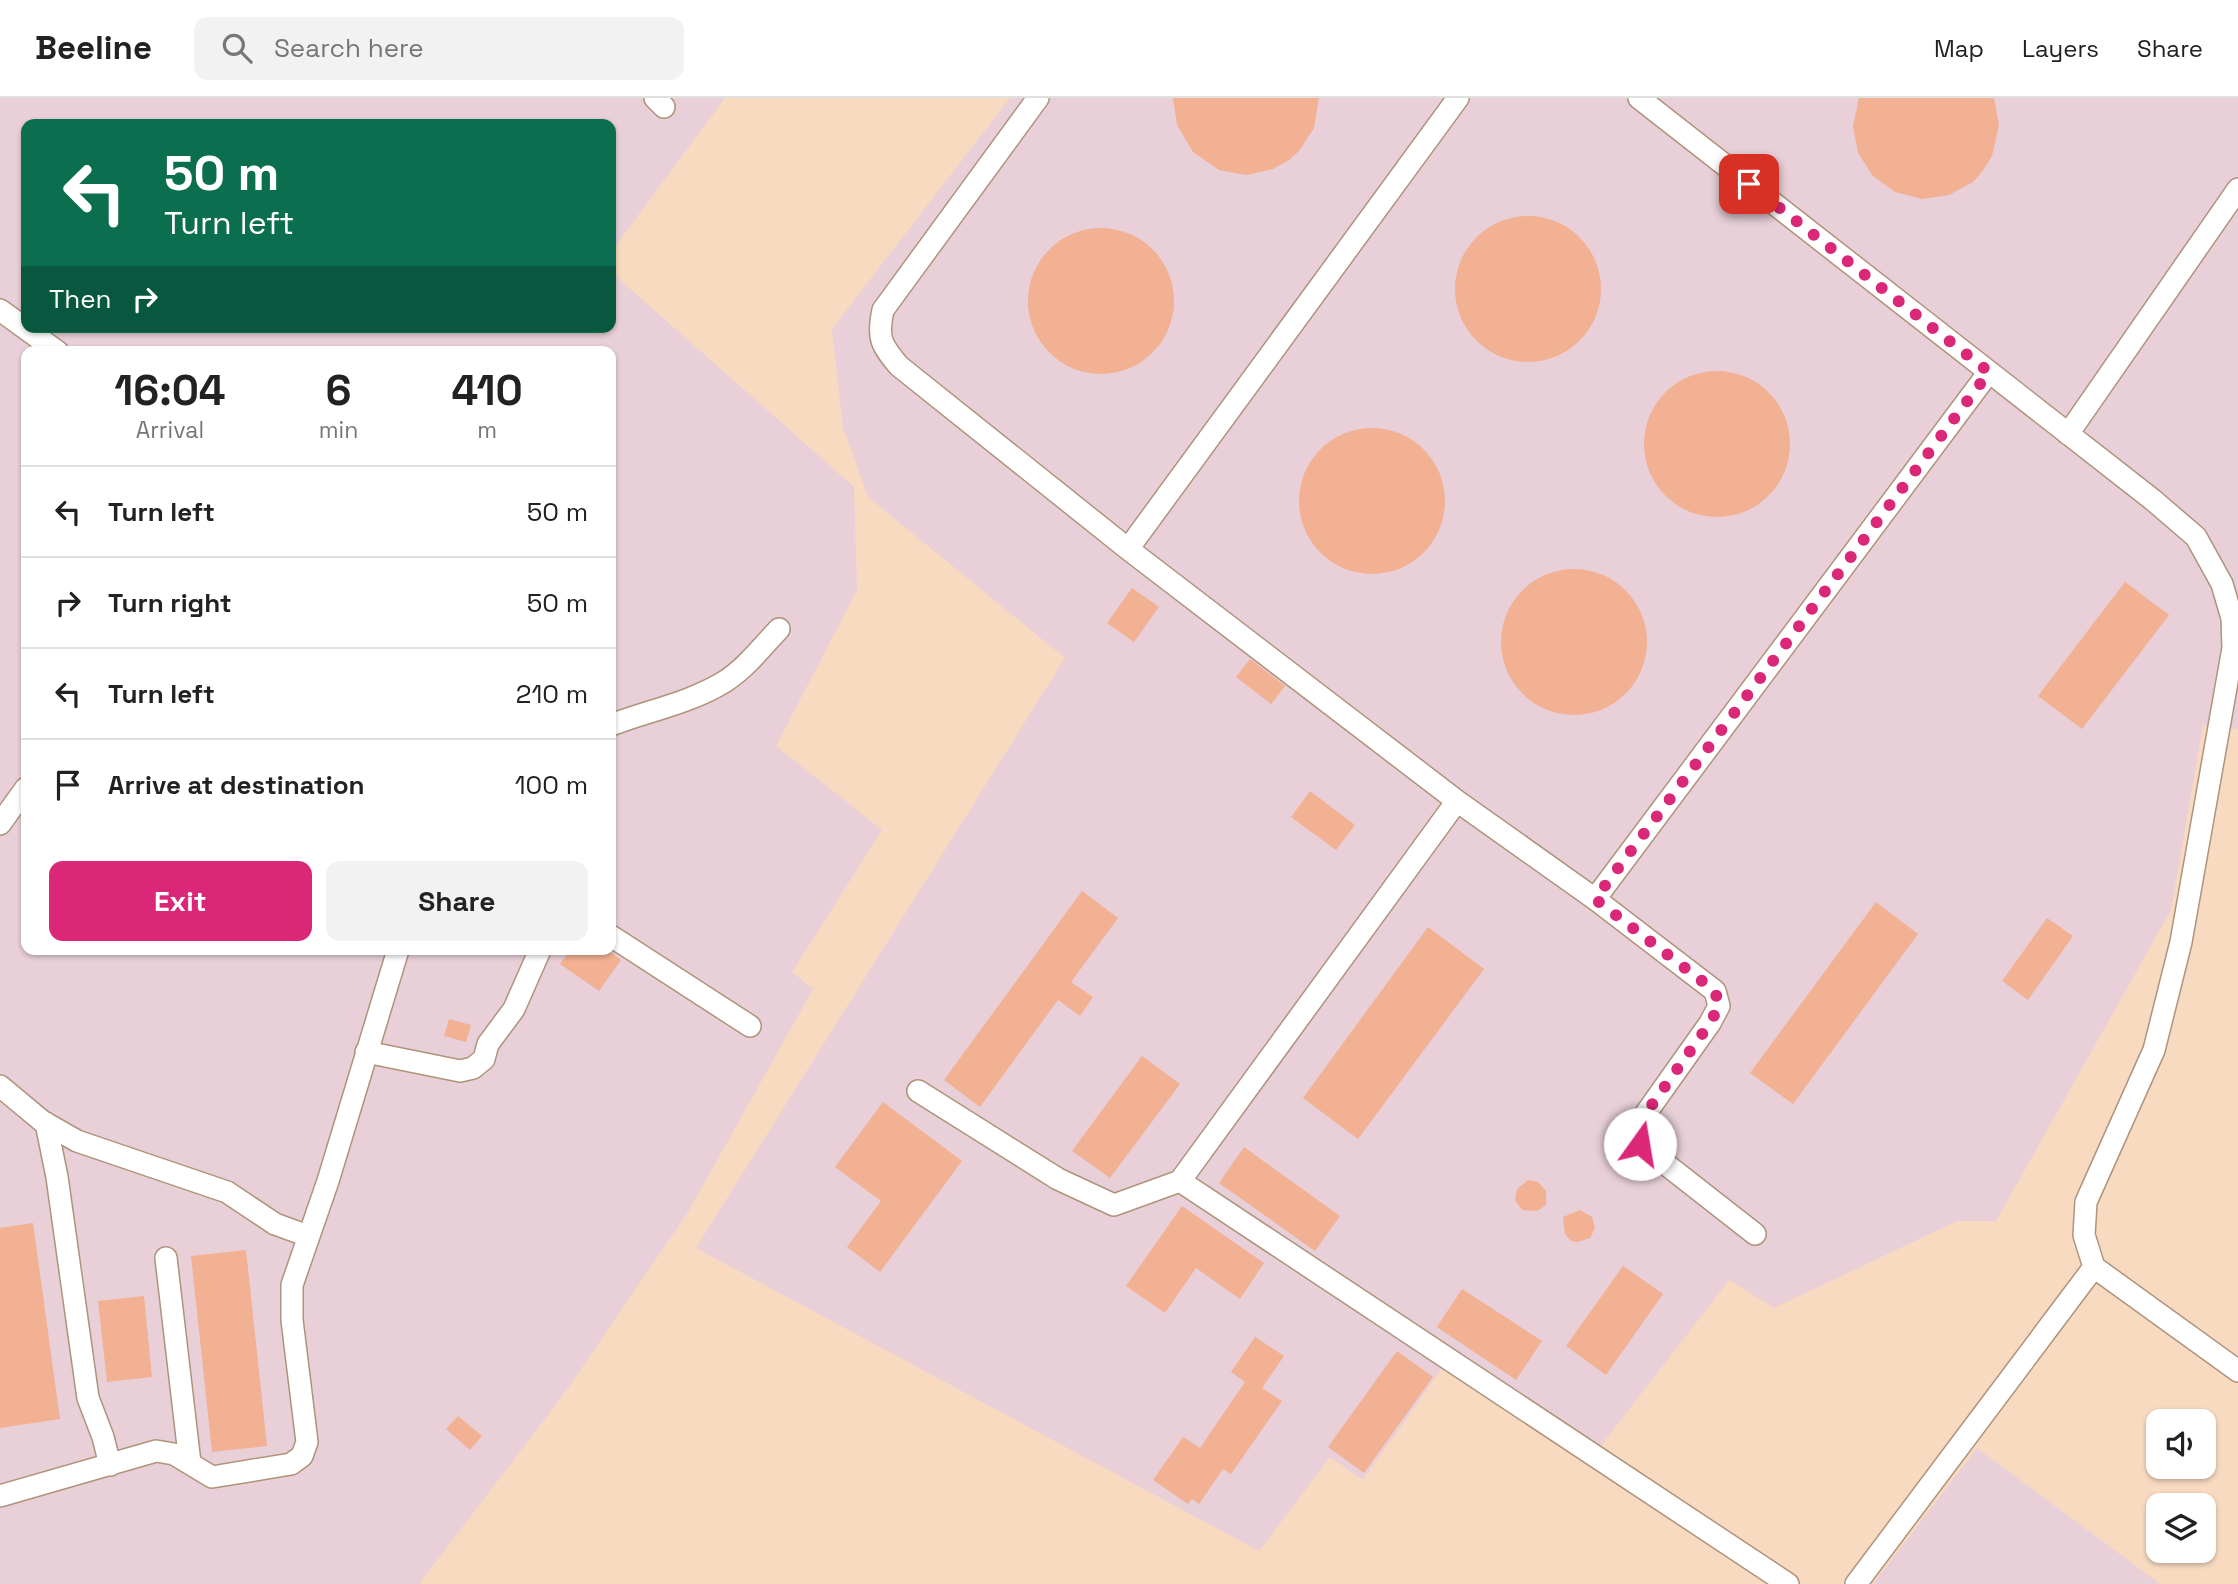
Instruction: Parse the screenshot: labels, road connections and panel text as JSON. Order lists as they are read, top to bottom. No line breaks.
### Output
{"page":{"header":"Beeline","search":"Search here","nav":["Map","Layers","Share"],"turn":["50 m","Turn left"],"then":"Then","eta":["16:04","Arrival","6","min","410","m"],"list":[{"name":"Turn left","value":"50 m"},{"name":"Turn right","value":"50 m"},{"name":"Turn left","value":"210 m"},{"name":"Arrive at destination","value":"100 m"}],"buttons":["Exit","Share"]}}
